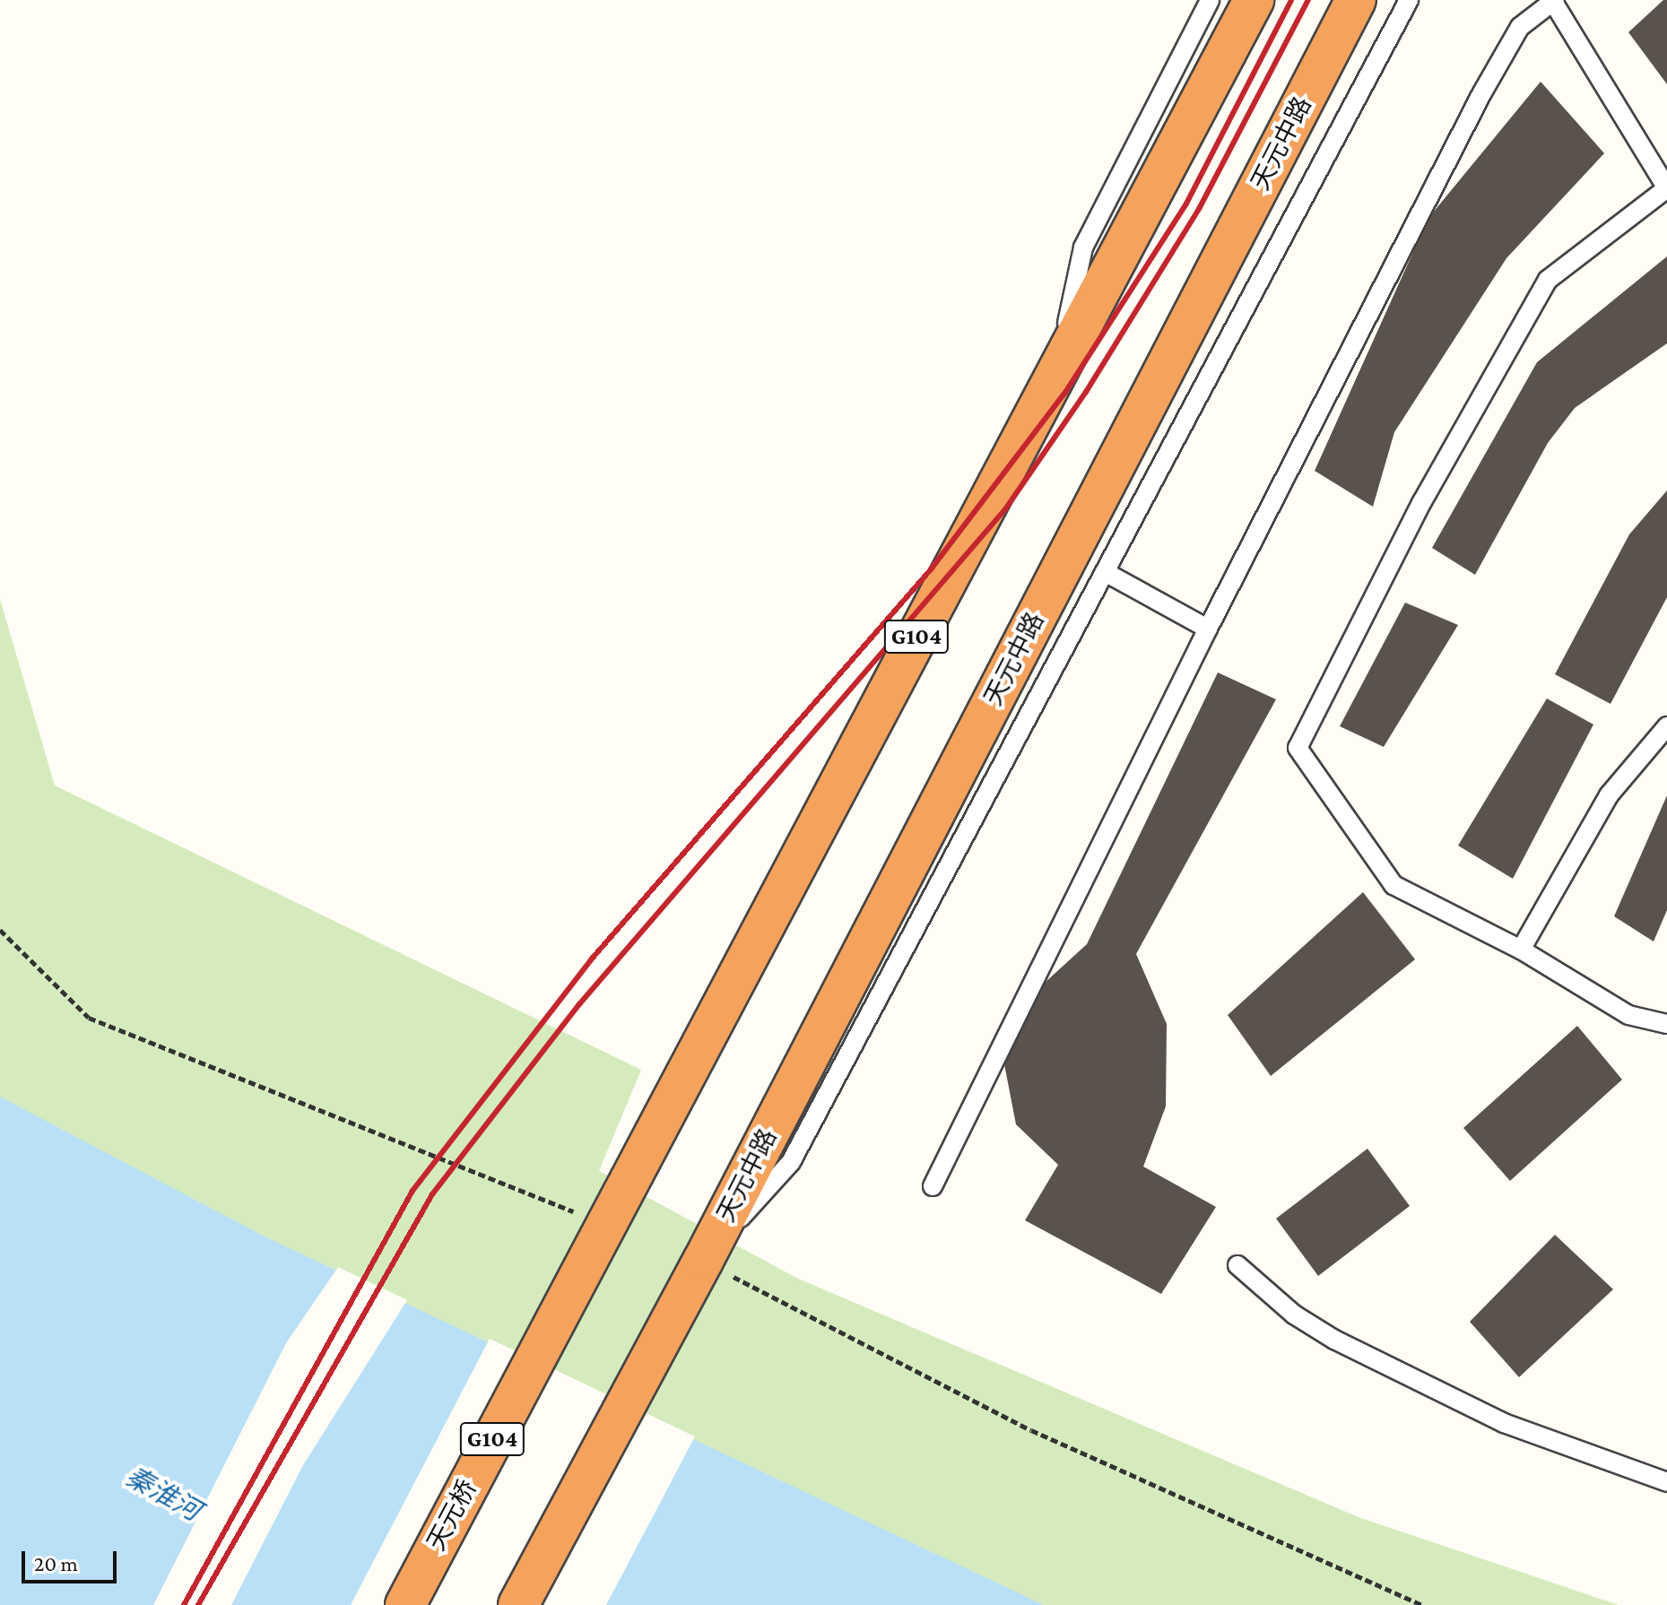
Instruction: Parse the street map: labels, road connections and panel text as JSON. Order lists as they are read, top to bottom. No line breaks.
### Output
{"streets":{"highway":["天元中路","G104","天元桥"]},"crossings":[["G104","天元桥"]],"water":["秦淮河"],"scale_bar":"20 m"}
